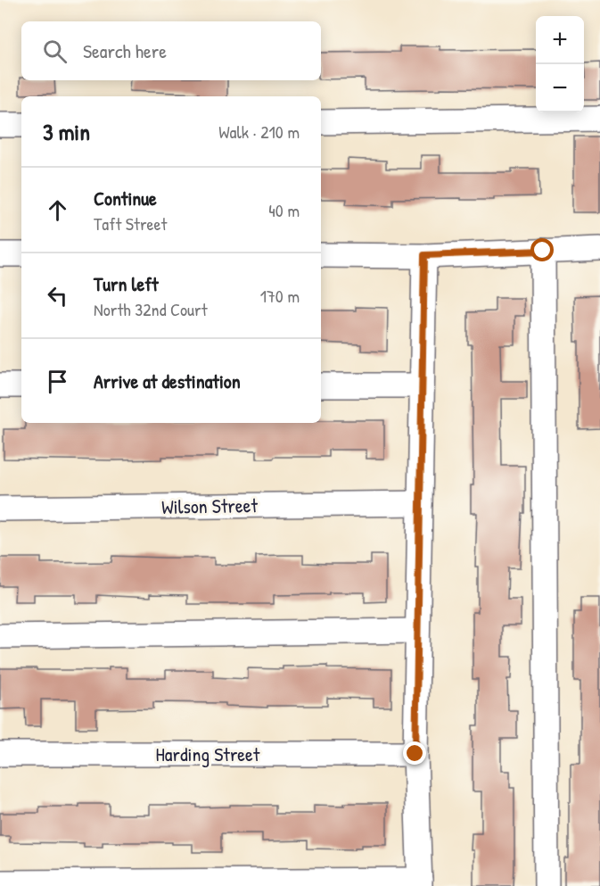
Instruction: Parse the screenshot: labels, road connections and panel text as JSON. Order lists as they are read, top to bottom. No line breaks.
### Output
{"streets":{"street":["Wilson Street","Harding Street"]},"page":{"map_buttons":["+","−"],"search":"Search here","heading":["3 min","Walk · 210 m"],"list":[["Continue","Taft Street","40 m"],["Turn left","North 32nd Court","170 m"],"Arrive at destination"]}}
